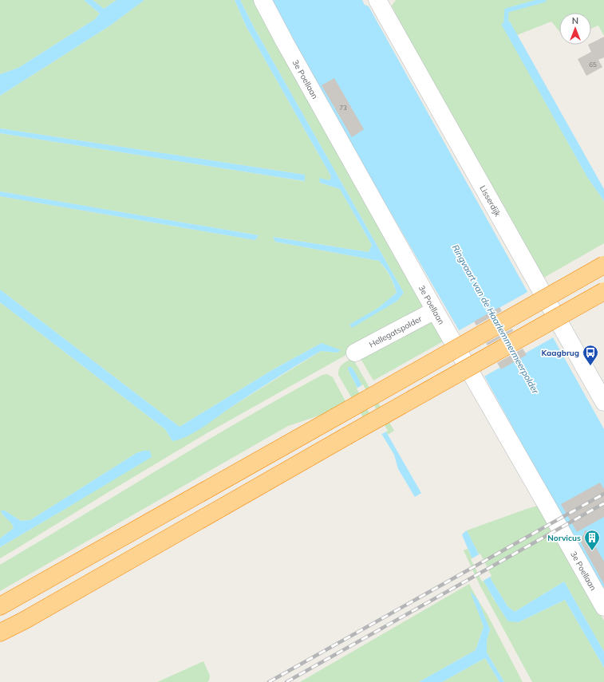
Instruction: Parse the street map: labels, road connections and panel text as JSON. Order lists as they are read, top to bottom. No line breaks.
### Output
{"streets":{"street":["3e Poellaan","Lisserdijk","Hellegatspolder"]},"crossings":[["3e Poellaan","Hellegatspolder"]],"water":["Ringvaart van de Haarlemmermeerpolder"],"places":{"bus stop":["Kaagbrug"],"building":["Norvicus"]},"house_numbers":["65","73"],"north":"top"}
